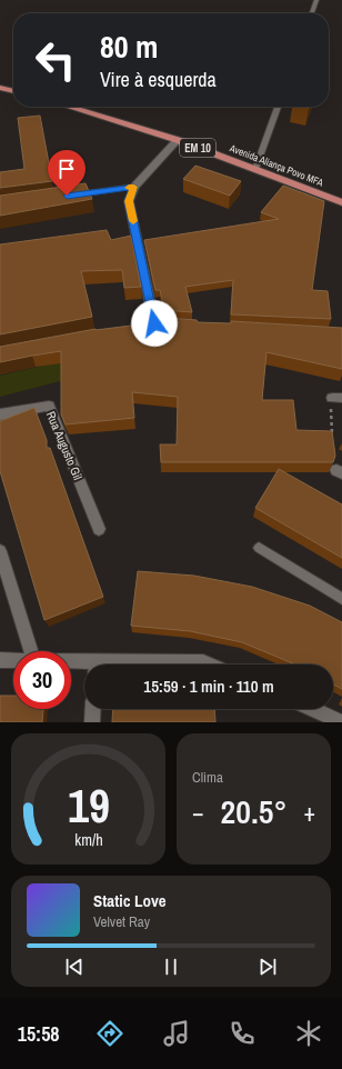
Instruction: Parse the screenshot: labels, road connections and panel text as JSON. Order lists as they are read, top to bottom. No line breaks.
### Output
{"streets":{"main road":["EM 10","Avenida Aliança Povo MFA"],"street":["Rua Augusto Gil"]},"page":{"turn":["80 m","Vire à esquerda"],"limit":"30","trip":"15:59 · 1 min · 110 m","tile":"Clima","heat":["−","20.5°","+"],"song":["Static Love","Velvet Ray"],"tabs":"15:58","gauge":["19","km/h"]}}
